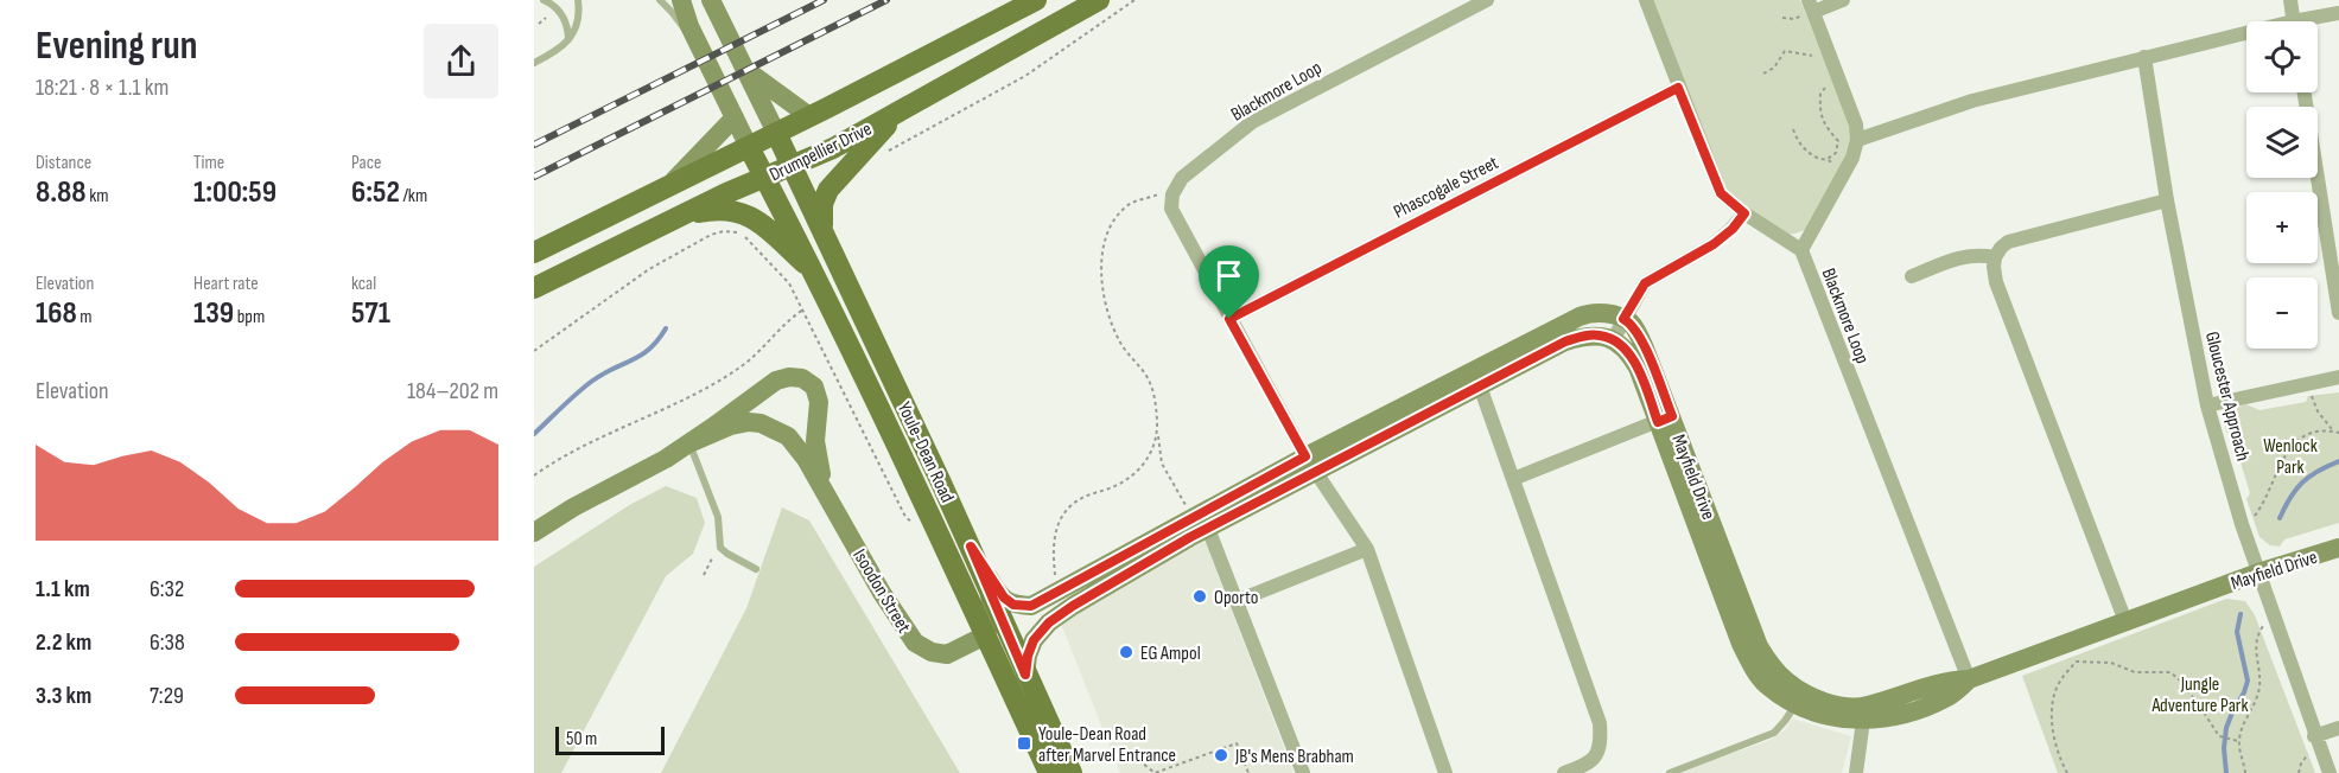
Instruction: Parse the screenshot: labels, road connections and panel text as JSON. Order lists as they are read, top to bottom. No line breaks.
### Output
{"streets":{"main road":["Drumpellier Drive","Youle-Dean Road"],"street":["Blackmore Loop","Phascogale Street","Gloucester Approach","Mayfield Drive","Isoodon Street"]},"crossings":[["Blackmore Loop","Phascogale Street"],["Blackmore Loop","Mayfield Drive"],["Drumpellier Drive","Youle-Dean Road"],["Gloucester Approach","Mayfield Drive"],["Youle-Dean Road","Isoodon Street"]],"parks":["Wenlock Park","Jungle Adventure Park"],"places":{"other":["Oporto","EG Ampol","JB's Mens Brabham"],"transit":["Youle-Dean Road after Marvel Entrance"]},"scale_bar":"50 m","page":{"heading":["Evening run","18:21 · 8 × 1.1 km"],"map_buttons":["+","−"],"stats":[["Distance","8.88 km"],["Time","1:00:59"],["Pace","6:52 /km"],["Elevation","168 m"],["Heart rate","139 bpm"],["kcal","571"]],"chart":["Elevation","184–202 m"],"list":[{"name":"1.1 km","note":"6:32"},{"name":"2.2 km","note":"6:38"},{"name":"3.3 km","note":"7:29"}],"scale":"50 m"}}
